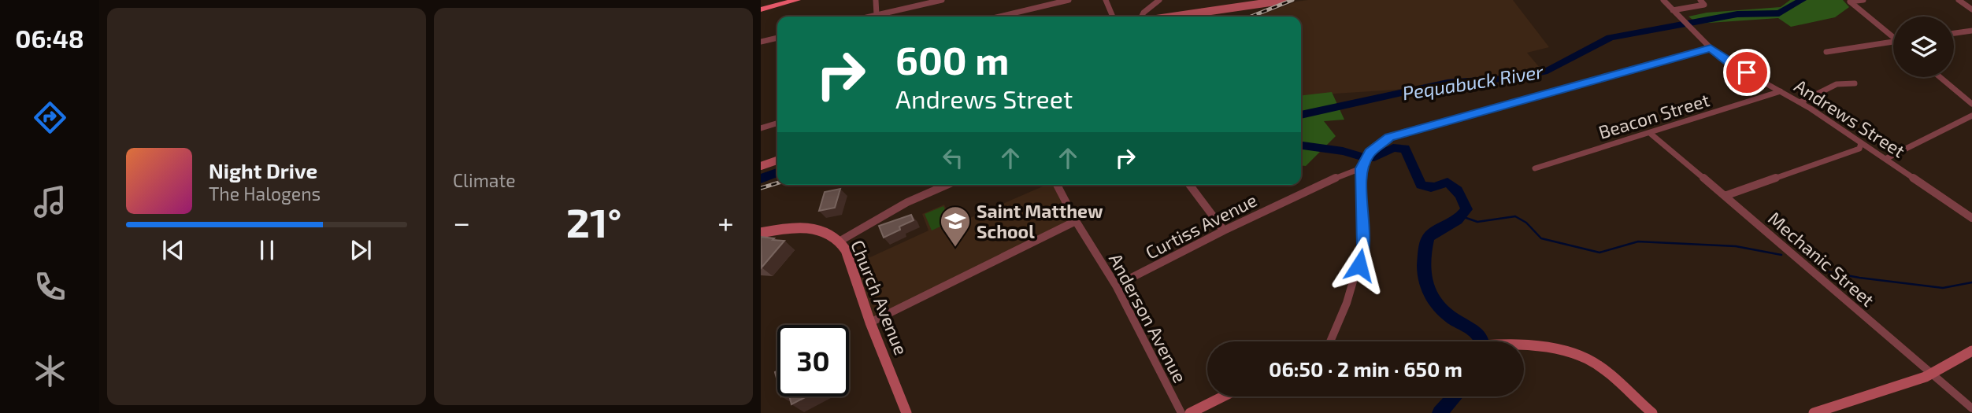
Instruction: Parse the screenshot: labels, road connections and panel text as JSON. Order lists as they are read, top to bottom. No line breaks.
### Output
{"streets":{"main road":["Church Avenue"],"street":["Beacon Street","Andrews Street","Curtiss Avenue","Mechanic Street","Anderson Avenue"]},"crossings":[["Beacon Street","Andrews Street"],["Beacon Street","Mechanic Street"],["Curtiss Avenue","Anderson Avenue"]],"water":["Pequabuck River"],"places":{"school or university":["Saint Matthew School"]},"page":{"tabs":"06:48","tile":"Climate","turn":["600 m","Andrews Street"],"song":["Night Drive","The Halogens"],"heat":["−","21°","+"],"limit":"30","trip":"06:50 · 2 min · 650 m"}}
